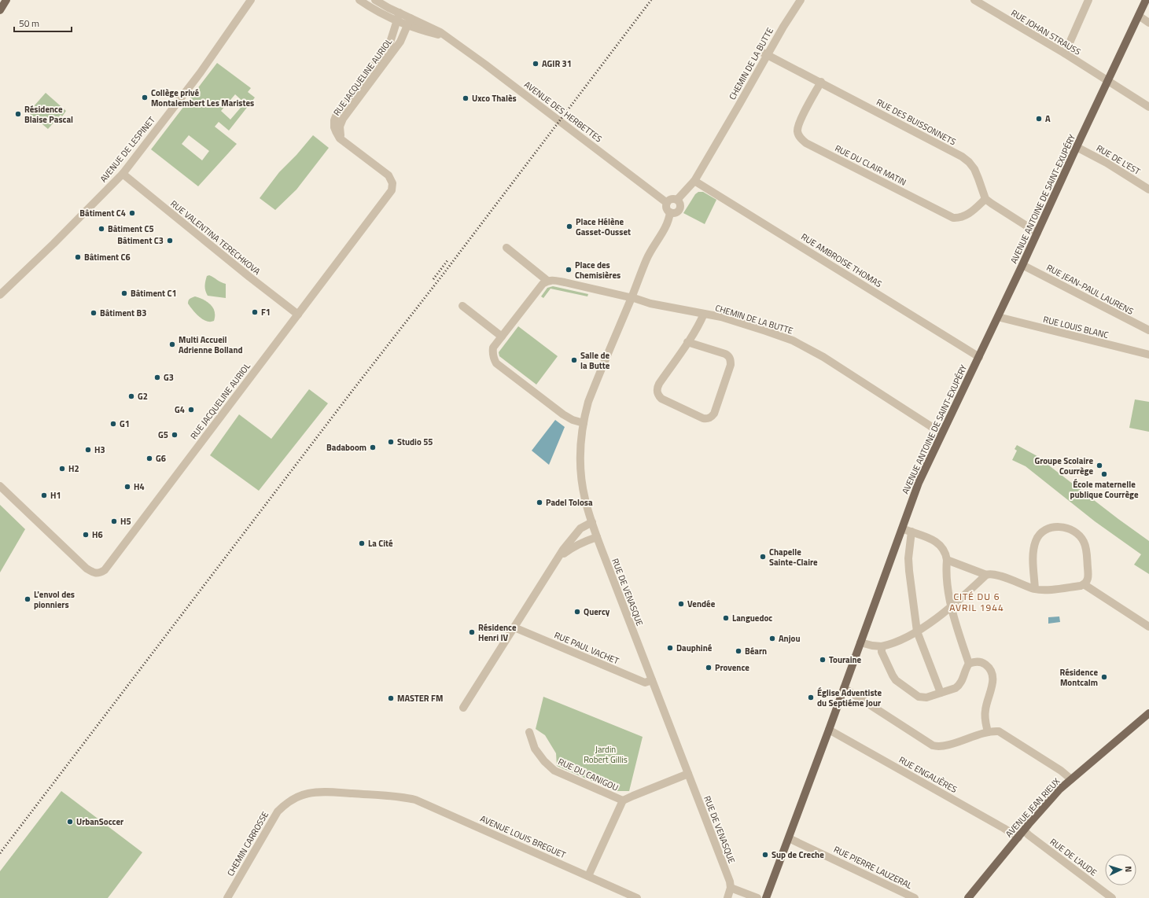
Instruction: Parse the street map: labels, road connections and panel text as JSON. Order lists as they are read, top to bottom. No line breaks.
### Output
{"streets":{"main road":["AVENUE ANTOINE DE SAINT-EXUPÉRY","AVENUE JEAN RIEUX"],"street":["RUE JOHAN STRAUSS","CHEMIN DE LA BUTTE","RUE JACQUELINE AURIOL","AVENUE DES HERBETTES","RUE DES BUISSONNETS","AVENUE DE LESPINET","RUE DE L'EST","RUE DU CLAIR MATIN","RUE VALENTINA TERECHKOVA","RUE AMBROISE THOMAS","RUE JEAN-PAUL LAURENS","RUE LOUIS BLANC","RUE DE VENASQUE","RUE PAUL VACHET","RUE DU CANIGOU","RUE ENGALIÈRES","AVENUE LOUIS BREGUET","CHEMIN CARROSSE","RUE DE L'AUDE","RUE PIERRE LAUZERAL"]},"crossings":[["RUE JOHAN STRAUSS","AVENUE ANTOINE DE SAINT-EXUPÉRY"],["CHEMIN DE LA BUTTE","AVENUE DES HERBETTES"],["CHEMIN DE LA BUTTE","RUE DES BUISSONNETS"],["CHEMIN DE LA BUTTE","AVENUE ANTOINE DE SAINT-EXUPÉRY"],["CHEMIN DE LA BUTTE","RUE AMBROISE THOMAS"],["CHEMIN DE LA BUTTE","RUE DE VENASQUE"],["RUE JACQUELINE AURIOL","AVENUE DES HERBETTES"],["RUE JACQUELINE AURIOL","RUE VALENTINA TERECHKOVA"],["RUE DES BUISSONNETS","RUE DU CLAIR MATIN"],["AVENUE DE LESPINET","RUE VALENTINA TERECHKOVA"],["RUE DE L'EST","AVENUE ANTOINE DE SAINT-EXUPÉRY"],["AVENUE ANTOINE DE SAINT-EXUPÉRY","RUE AMBROISE THOMAS"],["AVENUE ANTOINE DE SAINT-EXUPÉRY","RUE JEAN-PAUL LAURENS"],["AVENUE ANTOINE DE SAINT-EXUPÉRY","RUE LOUIS BLANC"],["AVENUE ANTOINE DE SAINT-EXUPÉRY","RUE ENGALIÈRES"],["AVENUE ANTOINE DE SAINT-EXUPÉRY","RUE PIERRE LAUZERAL"],["RUE DE VENASQUE","RUE PAUL VACHET"],["RUE ENGALIÈRES","AVENUE JEAN RIEUX"],["AVENUE JEAN RIEUX","RUE DE L'AUDE"],["AVENUE LOUIS BREGUET","CHEMIN CARROSSE"]],"districts":["CITÉ DU 6 AVRIL 1944"],"parks":["Jardin Robert Gillis"],"places":["AGIR 31","Collège privé Montalembert Les Maristes","Uxco Thalès","Résidence Blaise Pascal","A","Bâtiment C4","Place Hélène Gasset-Ousset","Bâtiment C5","Bâtiment C3","Bâtiment C6","Place des Chemisières","Bâtiment C1","F1","Bâtiment B3","Multi Accueil Adrienne Bolland","Salle de la Butte","G3","G2","G4","G1","G5","Studio 55","Badaboom","H3","G6","Groupe Scolaire Courrège","H2","École maternelle publique Courrège","H4","H1","Padel Tolosa","H5","H6","La Cité","Chapelle Sainte-Claire","L'envol des pionniers","Vendée","Quercy","Languedoc","Résidence Henri IV","Anjou","Dauphiné","Béarn","Touraine","Provence","Résidence Montcalm","Église Adventiste du Septiéme Jour","MASTER FM","UrbanSoccer","Sup de Creche"],"scale_bar":"50 m","north":"right"}
